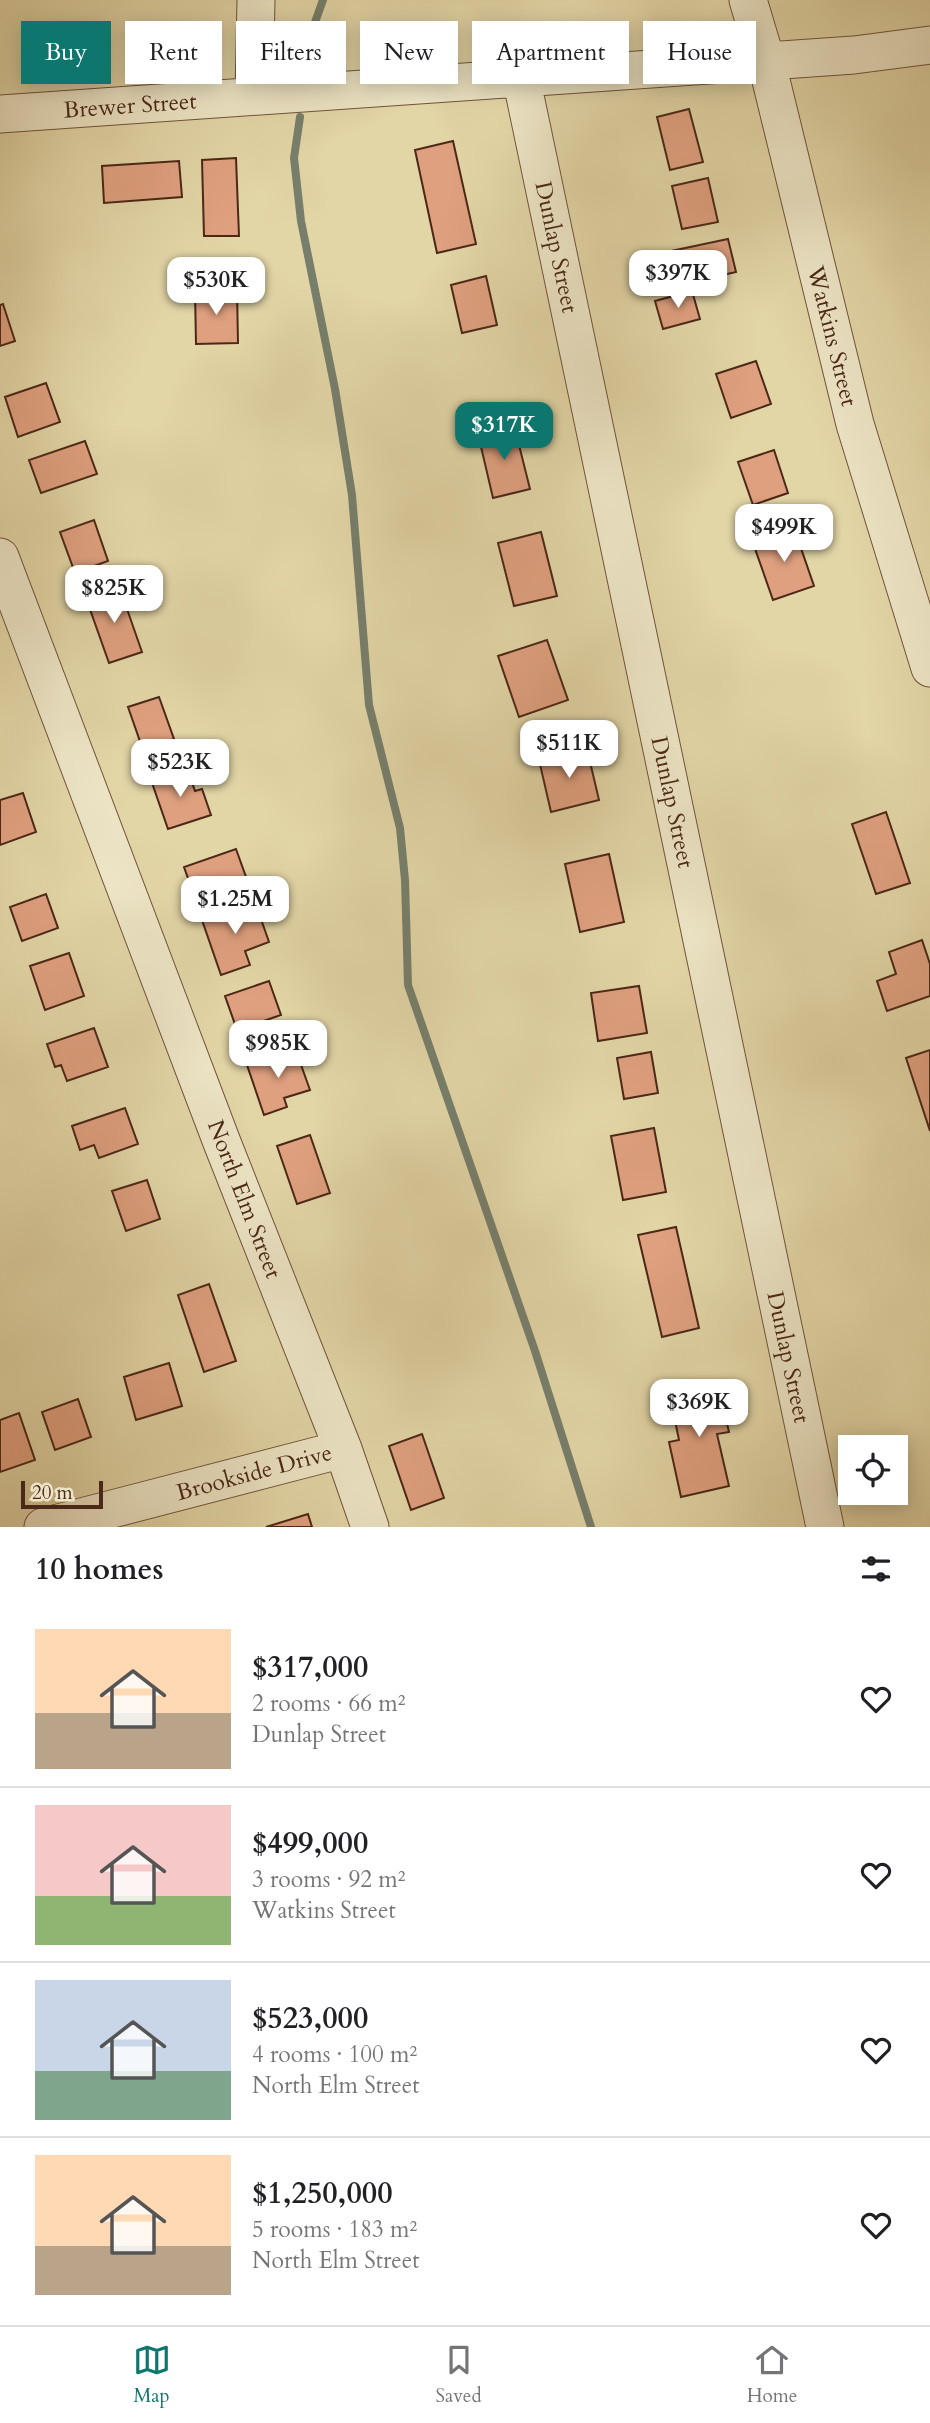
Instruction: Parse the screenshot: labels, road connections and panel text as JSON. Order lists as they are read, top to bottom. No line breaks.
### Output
{"streets":{"street":["Brewer Street","Dunlap Street","Watkins Street","North Elm Street","Brookside Drive"]},"crossings":[["Brewer Street","Watkins Street"],["North Elm Street","Brookside Drive"]],"scale_bar":"20 m","page":{"chip":["Buy","Rent","Filters","New","Apartment","House"],"price":["$397K","$530K","$317K","$499K","$825K","$511K","$523K","$1.25M","$985K","$369K"],"scale":"20 m","heading":"10 homes","list":[{"name":"$317,000","note":"2 rooms · 66 m² · Dunlap Street"},{"name":"$499,000","note":"3 rooms · 92 m² · Watkins Street"},{"name":"$523,000","note":"4 rooms · 100 m² · North Elm Street"},{"name":"$1,250,000","note":"5 rooms · 183 m² · North Elm Street"}],"tabs":["Map","Saved","Home"]}}
